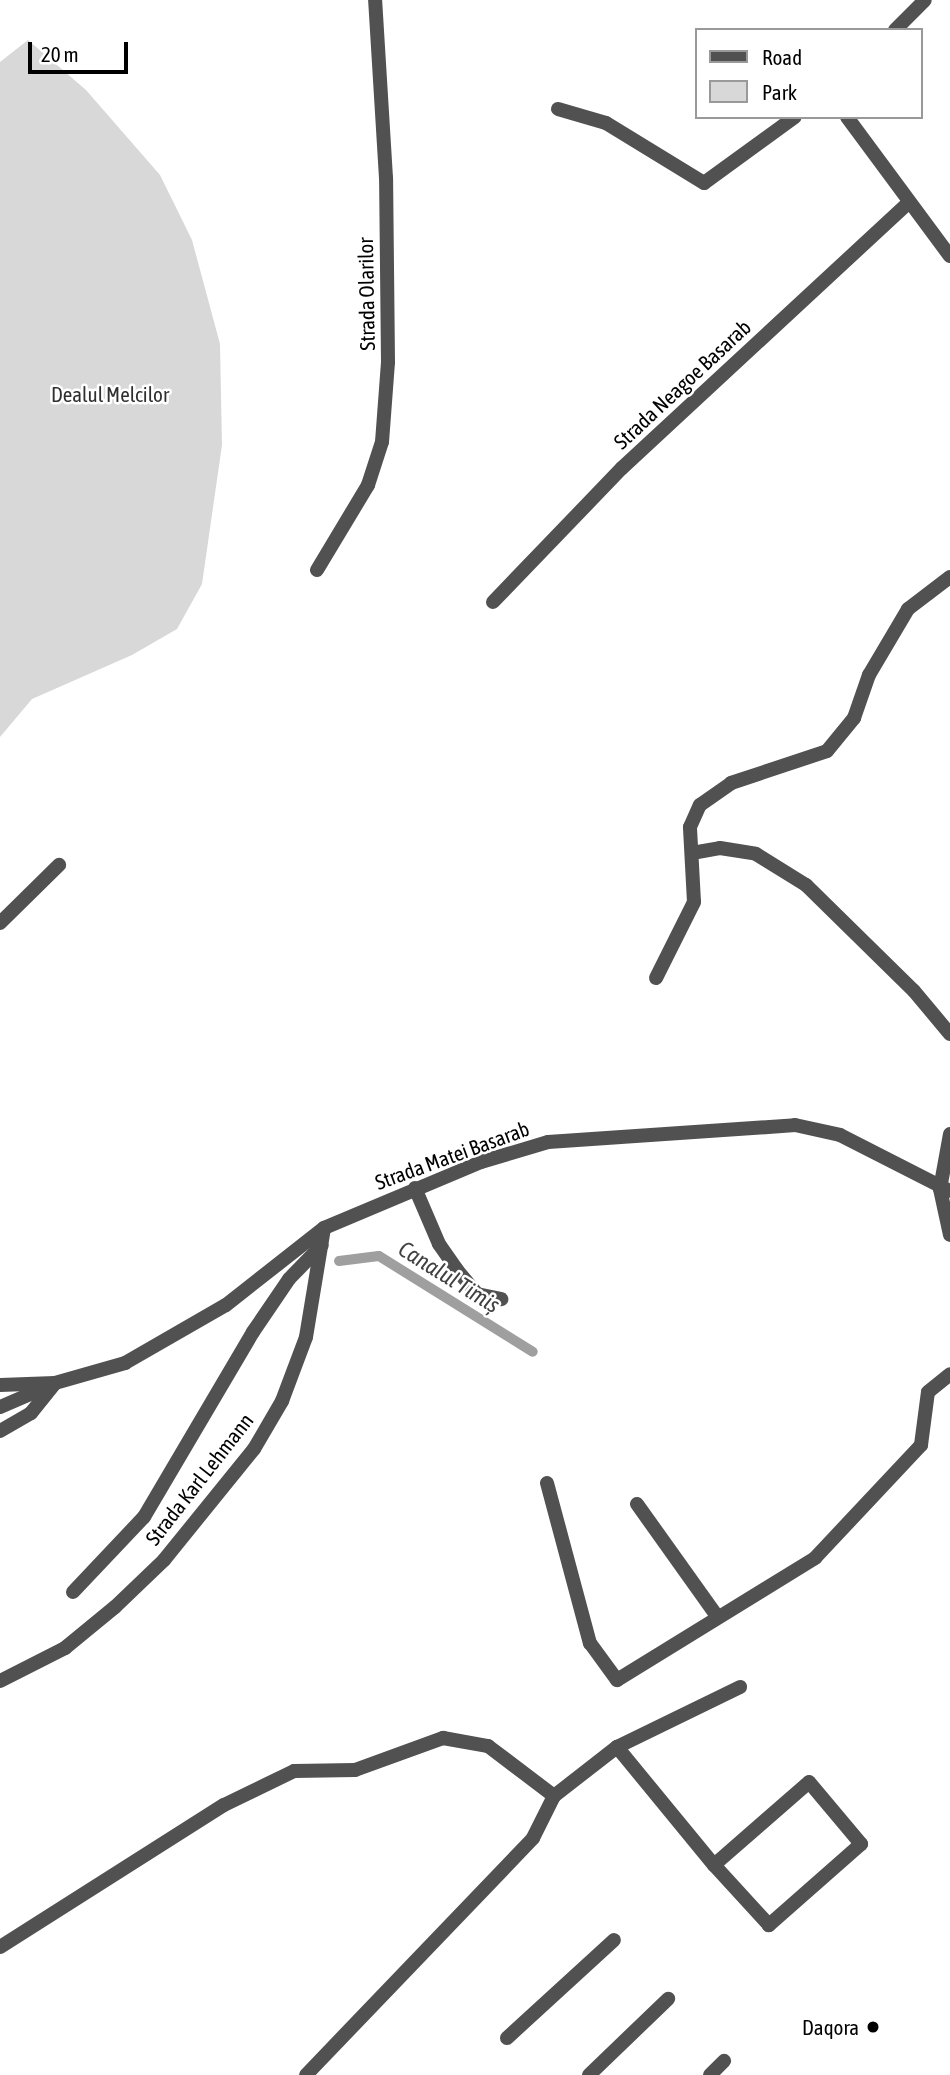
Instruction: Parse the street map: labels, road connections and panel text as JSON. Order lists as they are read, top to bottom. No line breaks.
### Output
{"streets":{"street":["Strada Olarilor","Strada Neagoe Basarab","Strada Matei Basarab","Strada Karl Lehmann"]},"crossings":[["Strada Matei Basarab","Strada Karl Lehmann"]],"water":["Canalul Timiș"],"parks":["Dealul Melcilor"],"places":["Daqora"],"legend":["Road","Park"],"scale_bar":"20 m"}
